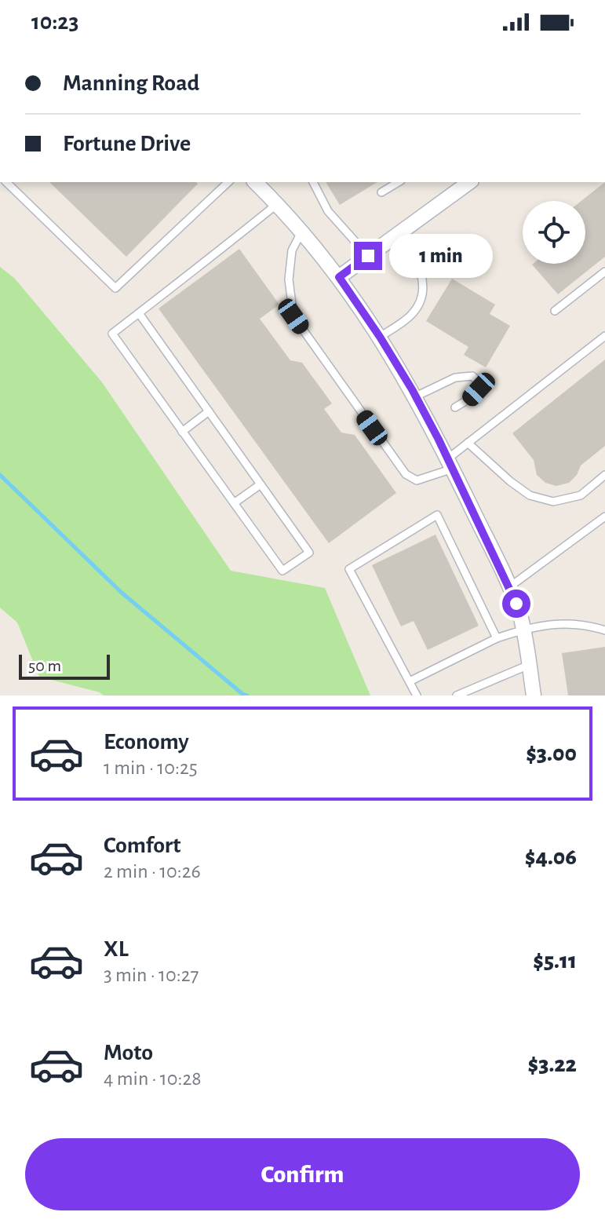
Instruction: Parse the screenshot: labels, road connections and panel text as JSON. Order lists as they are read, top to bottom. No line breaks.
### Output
{"scale_bar":"50 m","page":{"status":"10:23","banner":["Manning Road","Fortune Drive"],"bubble":"1 min","scale":"50 m","list":[{"name":"Economy","note":"1 min · 10:25","value":"$3.00"},{"name":"Comfort","note":"2 min · 10:26","value":"$4.06"},{"name":"XL","note":"3 min · 10:27","value":"$5.11"},{"name":"Moto","note":"4 min · 10:28","value":"$3.22"}],"buttons":"Confirm"}}
